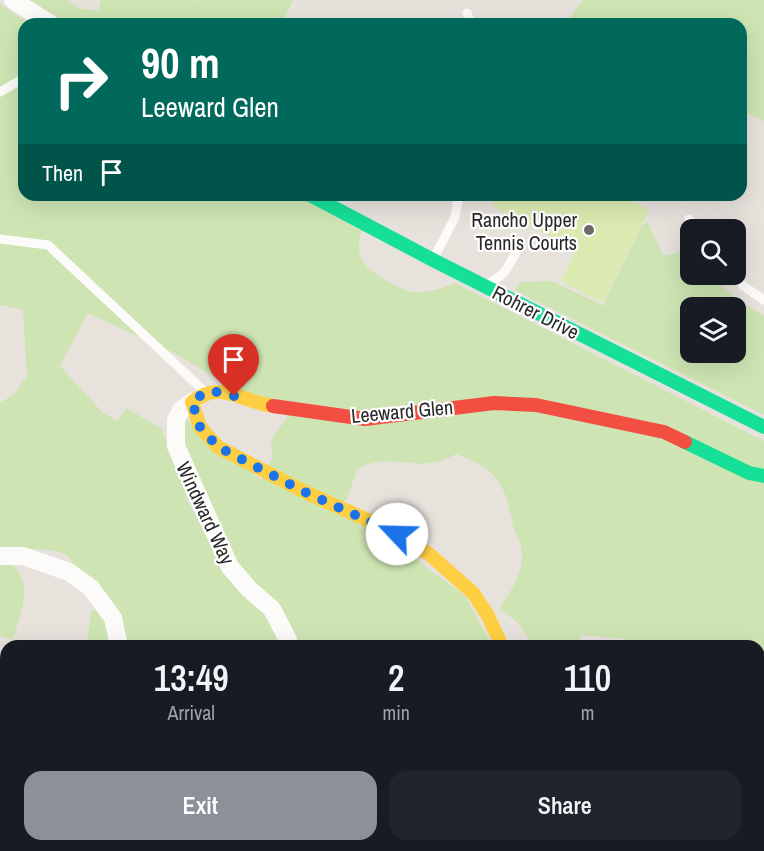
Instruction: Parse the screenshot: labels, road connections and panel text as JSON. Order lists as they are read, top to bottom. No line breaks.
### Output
{"streets":{"street":["Rohrer Drive","Leeward Glen","Windward Way"]},"crossings":[["Leeward Glen","Windward Way"]],"places":["Rancho Upper Tennis Courts"],"page":{"turn":["90 m","Leeward Glen"],"then":"Then","eta":["13:49","Arrival","2","min","110","m"],"buttons":["Exit","Share"]}}
